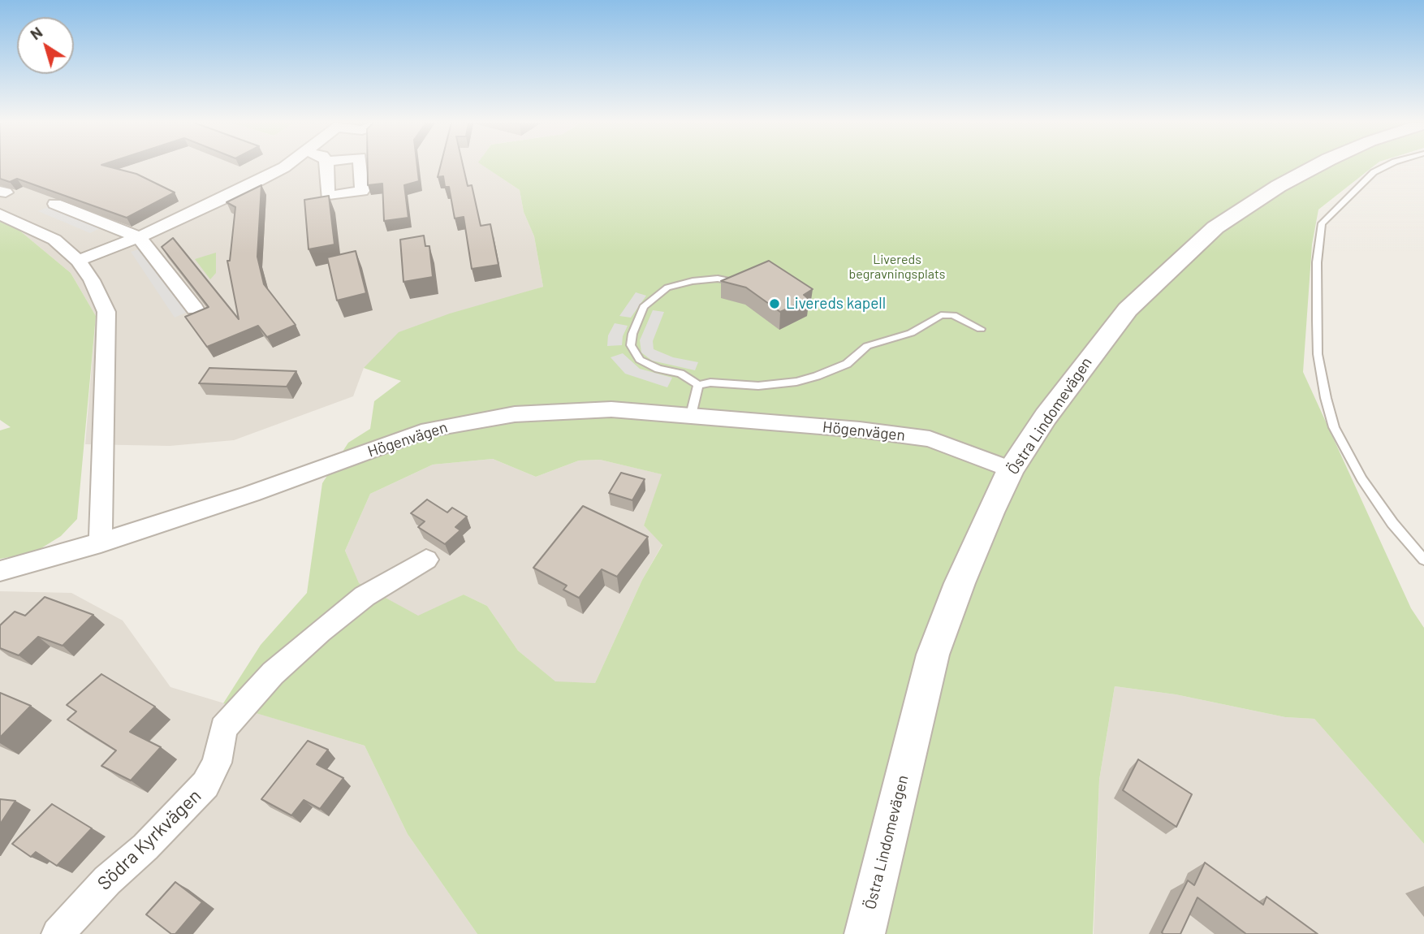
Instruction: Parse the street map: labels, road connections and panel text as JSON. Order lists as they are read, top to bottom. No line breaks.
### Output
{"streets":{"street":["Östra Lindomevägen","Högenvägen","Södra Kyrkvägen"]},"crossings":[["Östra Lindomevägen","Högenvägen"]],"parks":["Livereds begravningsplats"],"places":["Livereds kapell"],"north":"top left"}
